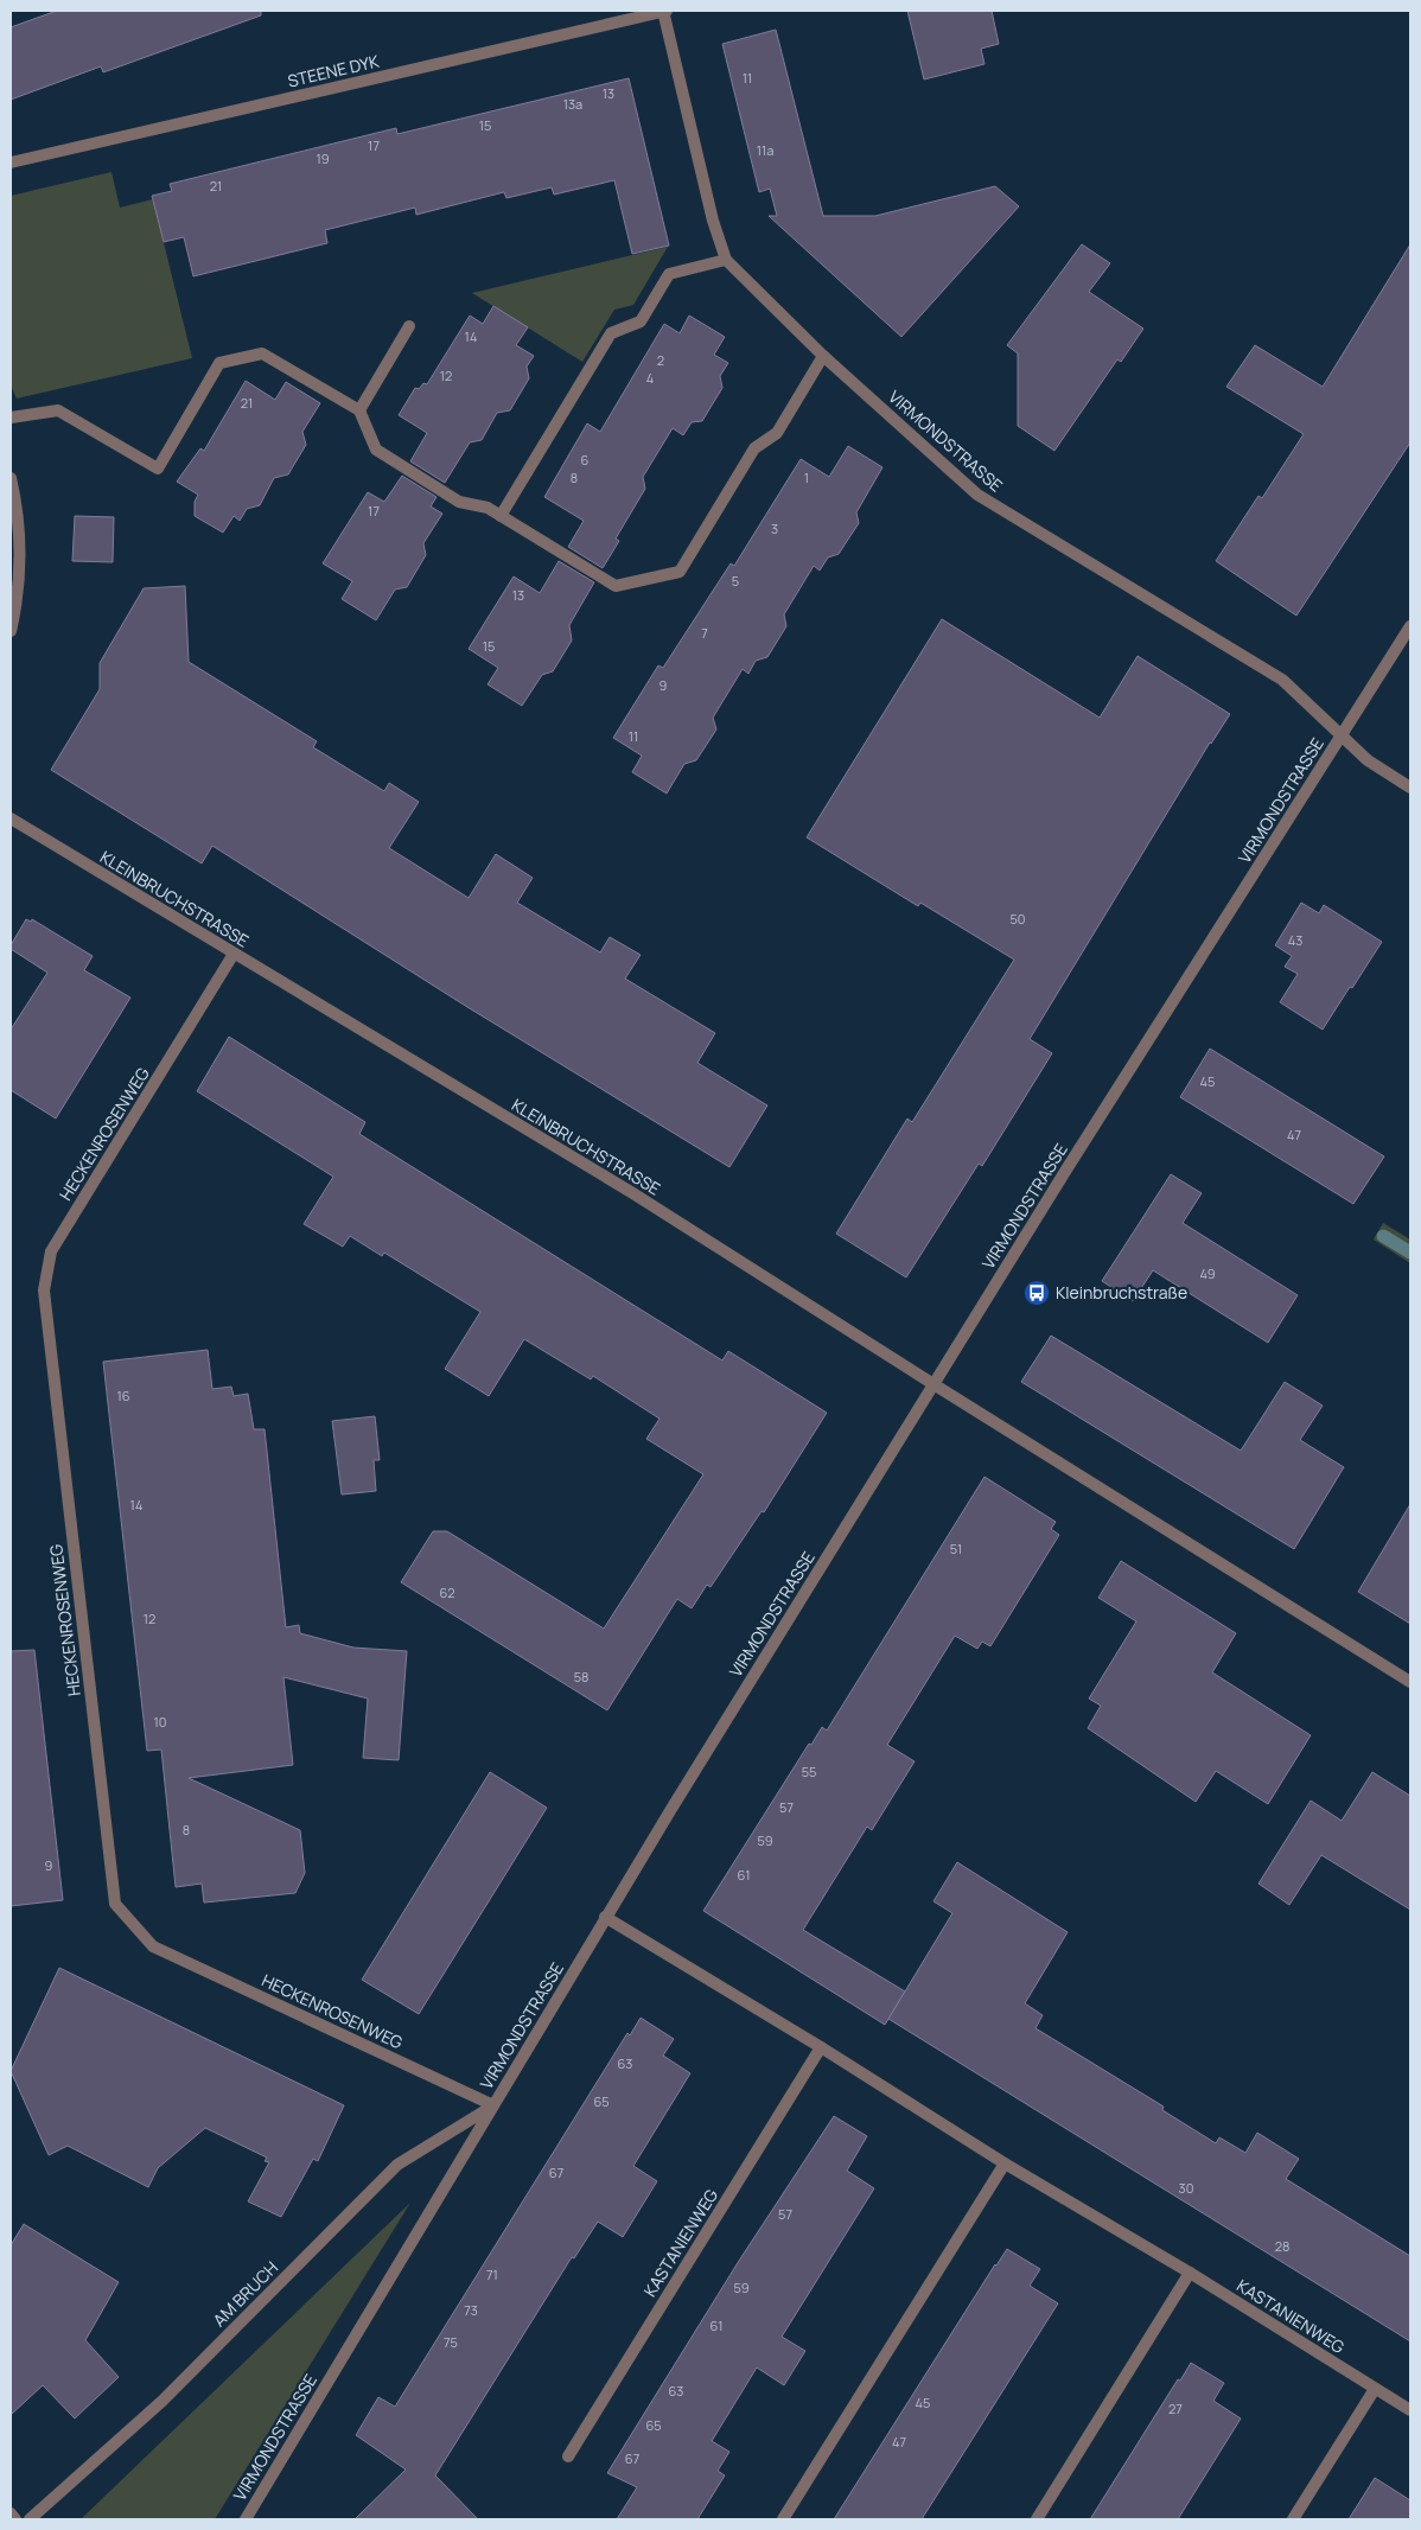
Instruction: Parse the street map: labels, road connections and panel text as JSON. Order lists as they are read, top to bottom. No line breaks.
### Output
{"streets":{"street":["STEENE DYK","VIRMONDSTRASSE","KLEINBRUCHSTRASSE","HECKENROSENWEG","KASTANIENWEG","AM BRUCH"]},"crossings":[["STEENE DYK","VIRMONDSTRASSE"],["VIRMONDSTRASSE","KLEINBRUCHSTRASSE"],["VIRMONDSTRASSE","HECKENROSENWEG"],["VIRMONDSTRASSE","KASTANIENWEG"],["VIRMONDSTRASSE","AM BRUCH"],["KLEINBRUCHSTRASSE","HECKENROSENWEG"],["HECKENROSENWEG","AM BRUCH"]],"places":{"bus stop":["Kleinbruchstraße"]},"house_numbers":["11","13","13a","15","17","11a","19","21","14","2","12","4","21","6","8","1","17","3","5","13","7","15","9","11","50","43","45","47","49","16","14","51","62","12","58","10","55","57","8","59","9","61","63","65","67","30","57","28","71","59","73","61","75","63","45","27","65","47","67"]}
